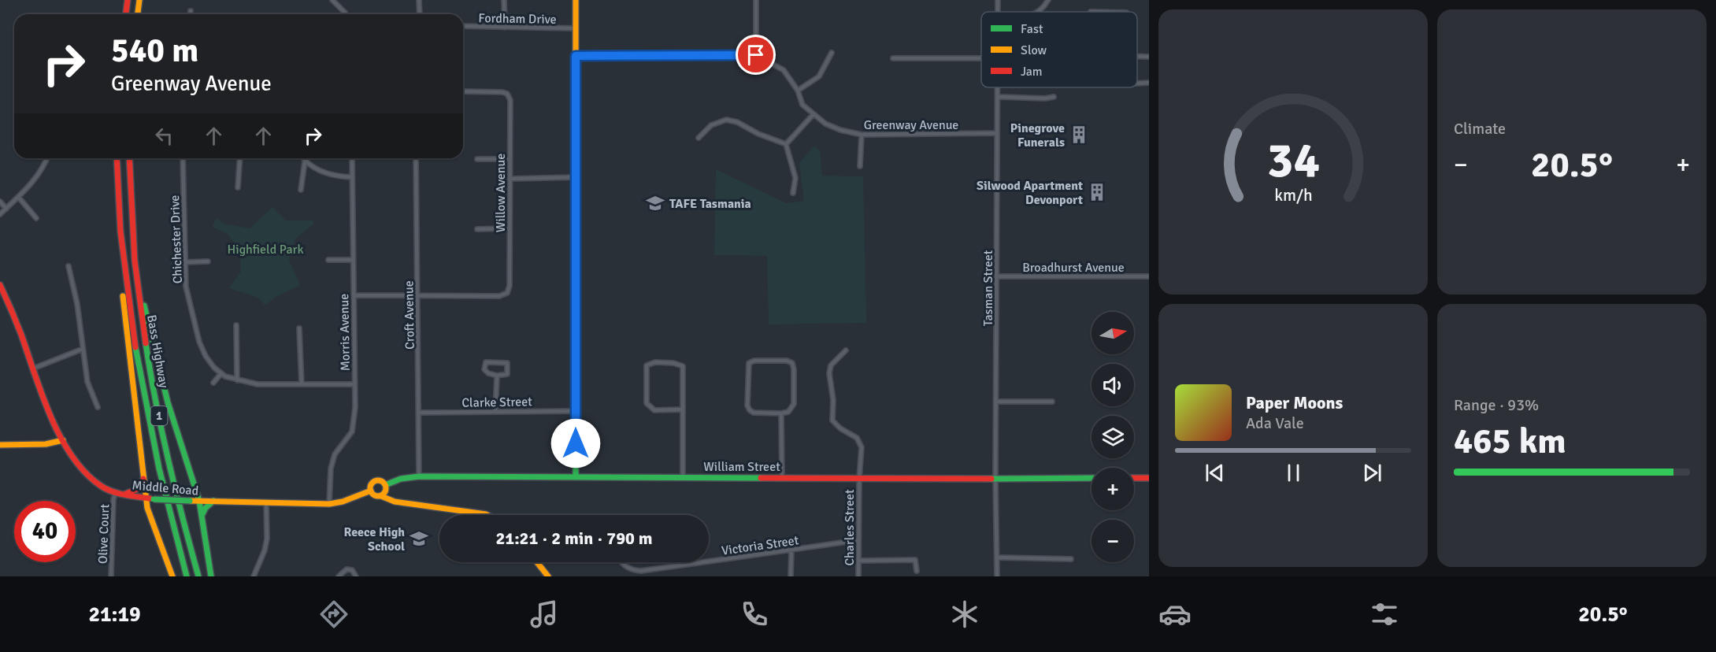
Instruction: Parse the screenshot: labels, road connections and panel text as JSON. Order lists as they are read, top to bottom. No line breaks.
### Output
{"streets":{"main road":["Bass Highway","1","William Street","Middle Road"],"street":["Fordham Drive","Greenway Avenue","Willow Avenue","Chichester Drive","Broadhurst Avenue","Tasman Street","Croft Avenue","Morris Avenue","Clarke Street","Charles Street","Olive Court","Victoria Street"]},"crossings":[["Greenway Avenue","Tasman Street"],["Willow Avenue","Croft Avenue"],["Chichester Drive","Morris Avenue"],["Broadhurst Avenue","Tasman Street"],["Tasman Street","William Street"],["Croft Avenue","Clarke Street"],["Croft Avenue","William Street"],["Morris Avenue","Middle Road"],["William Street","Middle Road"],["William Street","Charles Street"],["Middle Road","Olive Court"],["Charles Street","Victoria Street"]],"parks":["Highfield Park"],"places":{"building":["Pinegrove Funerals","Silwood Apartment Devonport"],"school or university":["TAFE Tasmania","Reece High School"]},"legend":["Fast","Slow","Jam"],"north":"right","page":{"tile":["Climate",["Range · 93%","465 km"]],"turn":["540 m","Greenway Avenue"],"heat":["−","20.5°","+"],"map_buttons":["+","−"],"song":["Paper Moons","Ada Vale"],"limit":"40","trip":"21:21 · 2 min · 790 m","tabs":["21:19","20.5°"],"gauge":["34","km/h"]}}
